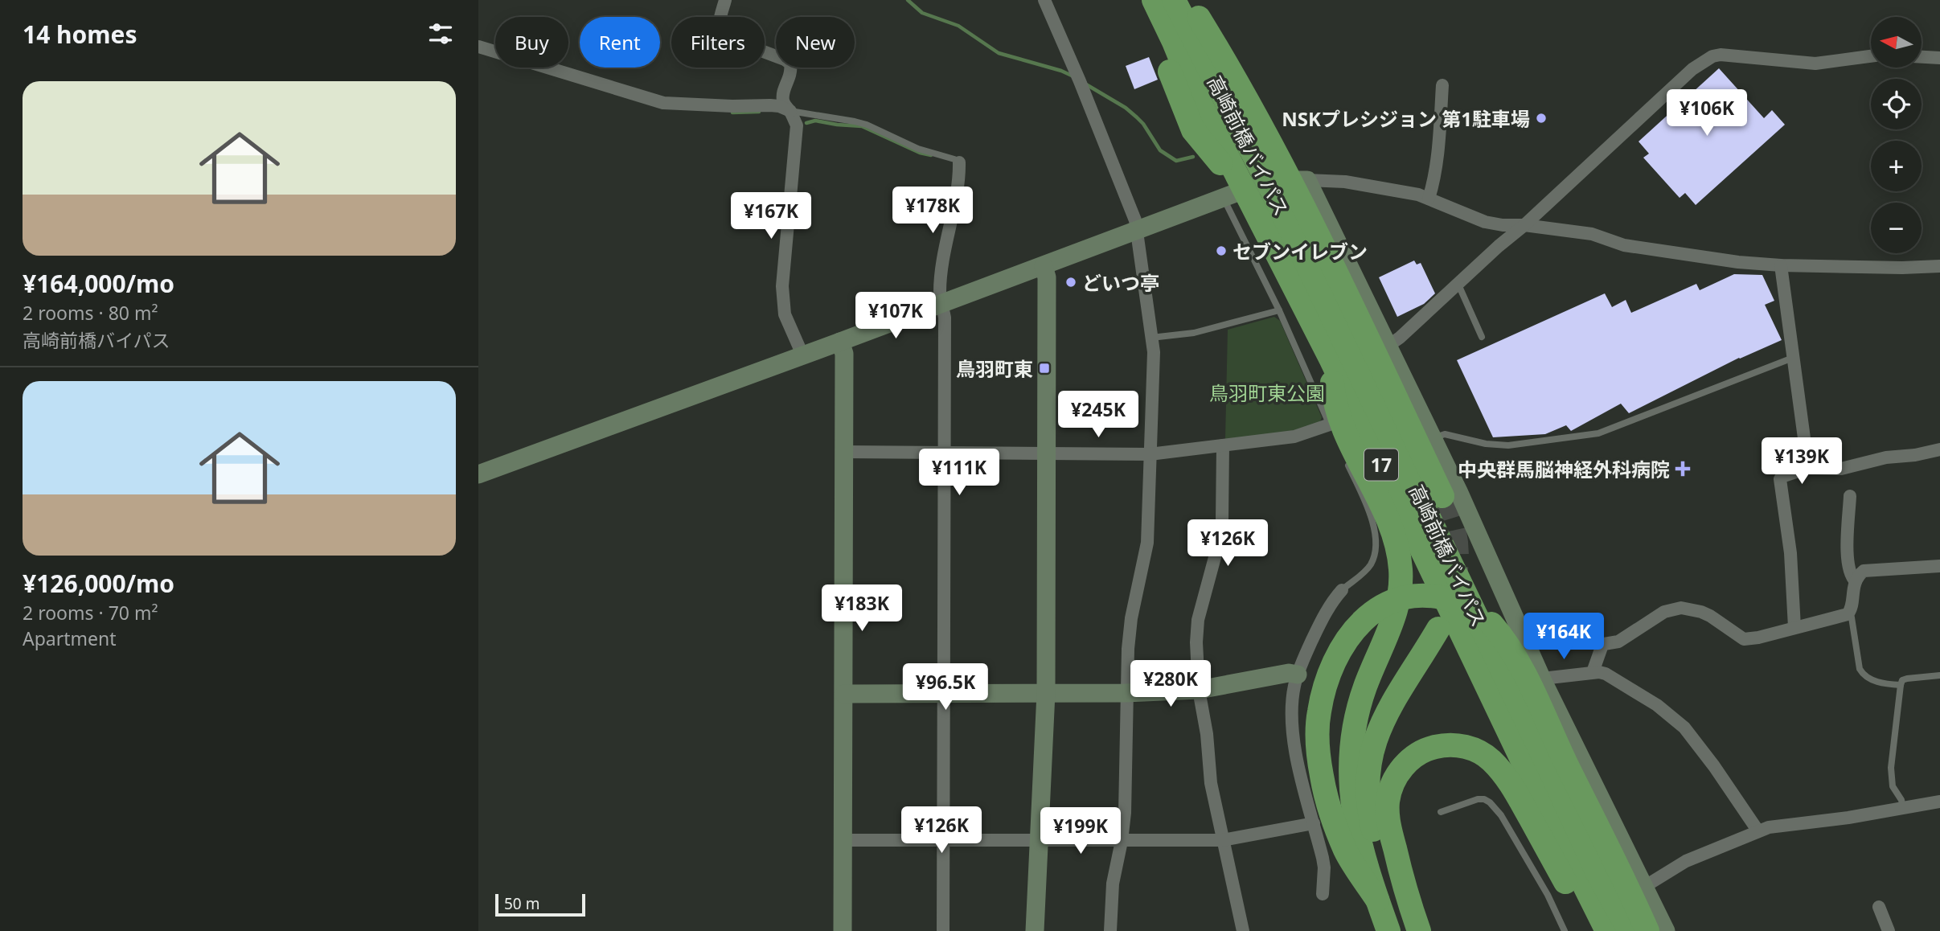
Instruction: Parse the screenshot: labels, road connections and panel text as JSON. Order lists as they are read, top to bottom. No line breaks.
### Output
{"streets":{"highway":["高崎前橋バイパス","17"]},"parks":["鳥羽町東公園"],"places":{"other":["NSKプレシジョン 第1駐車場","セブンイレブン","どいつ亭"],"transit":["鳥羽町東"],"health":["中央群馬脳神経外科病院"]},"scale_bar":"50 m","north":"left","page":{"heading":"14 homes","map_buttons":["+","−"],"chip":["Buy","Rent","Filters","New"],"list":[{"name":"¥164,000/mo","note":"2 rooms · 80 m² · 高崎前橋バイパス"},{"name":"¥126,000/mo","note":"2 rooms · 70 m² · Apartment"}],"price":["¥106K","¥178K","¥167K","¥107K","¥245K","¥139K","¥111K","¥126K","¥183K","¥164K","¥280K","¥96.5K","¥126K","¥199K"],"scale":"50 m"}}
